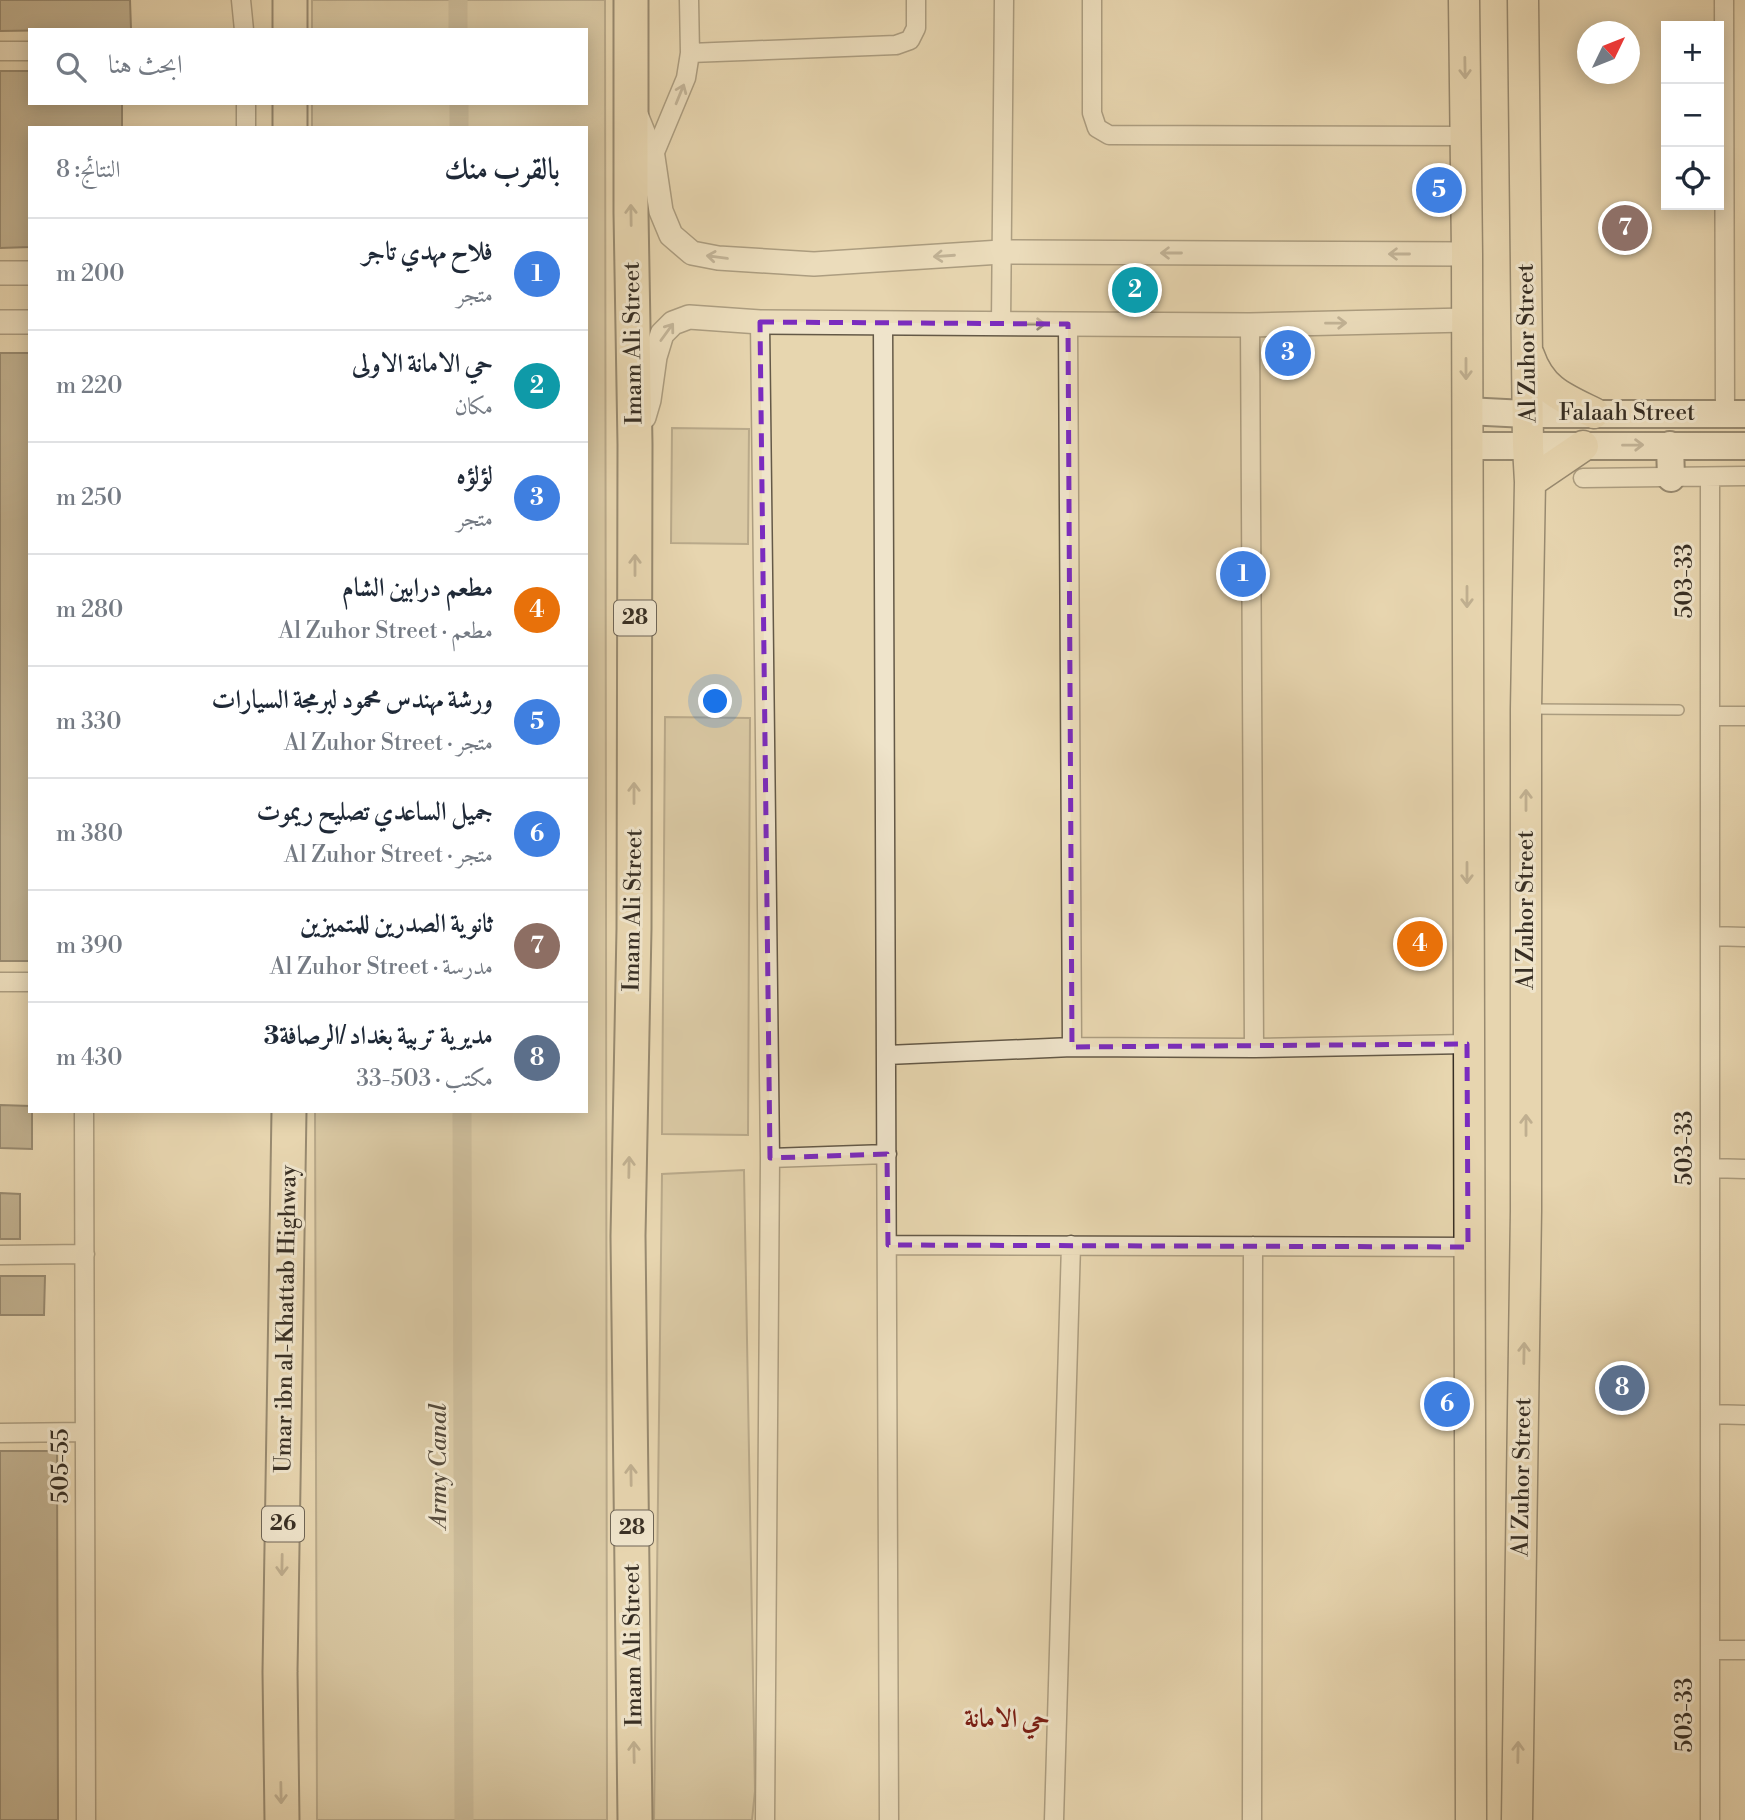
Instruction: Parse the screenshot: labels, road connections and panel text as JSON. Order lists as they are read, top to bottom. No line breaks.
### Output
{"streets":{"highway":["Imam Ali Street","28","Umar ibn al-Khattab Highway","26"],"main road":["Al Zuhor Street","Falaah Street"],"street":["503-33","505-55"]},"crossings":[["Al Zuhor Street","Falaah Street"]],"one_way":["Imam Ali Street","Umar ibn al-Khattab Highway"],"districts":["حي الامانة"],"water":["Army Canal"],"north":"top right","page":{"map_buttons":["+","−"],"search":"ابحث هنا","heading":["بالقرب منك","النتائج: 8"],"pins":["5","7","2","3","1","4","8","6"],"list":[{"mark":"1","name":"فلاح مهدي تاجر","note":"متجر","value":"200 m"},{"mark":"2","name":"حي الامانة الاولى","note":"مكان","value":"220 m"},{"mark":"3","name":"لؤلؤه","note":"متجر","value":"250 m"},{"mark":"4","name":"مطعم درابين الشام","note":"مطعم · Al Zuhor Street","value":"280 m"},{"mark":"5","name":"ورشة مهندس محمود لبرمجة السيارات","note":"متجر · Al Zuhor Street","value":"330 m"},{"mark":"6","name":"جميل الساعدي تصليح ريموت","note":"متجر · Al Zuhor Street","value":"380 m"},{"mark":"7","name":"ثانوية الصدرين للمتميزين","note":"مدرسة · Al Zuhor Street","value":"390 m"},{"mark":"8","name":"مديرية تربية بغداد /الرصافة3","note":"مكتب · 503-33","value":"430 m"}]}}
